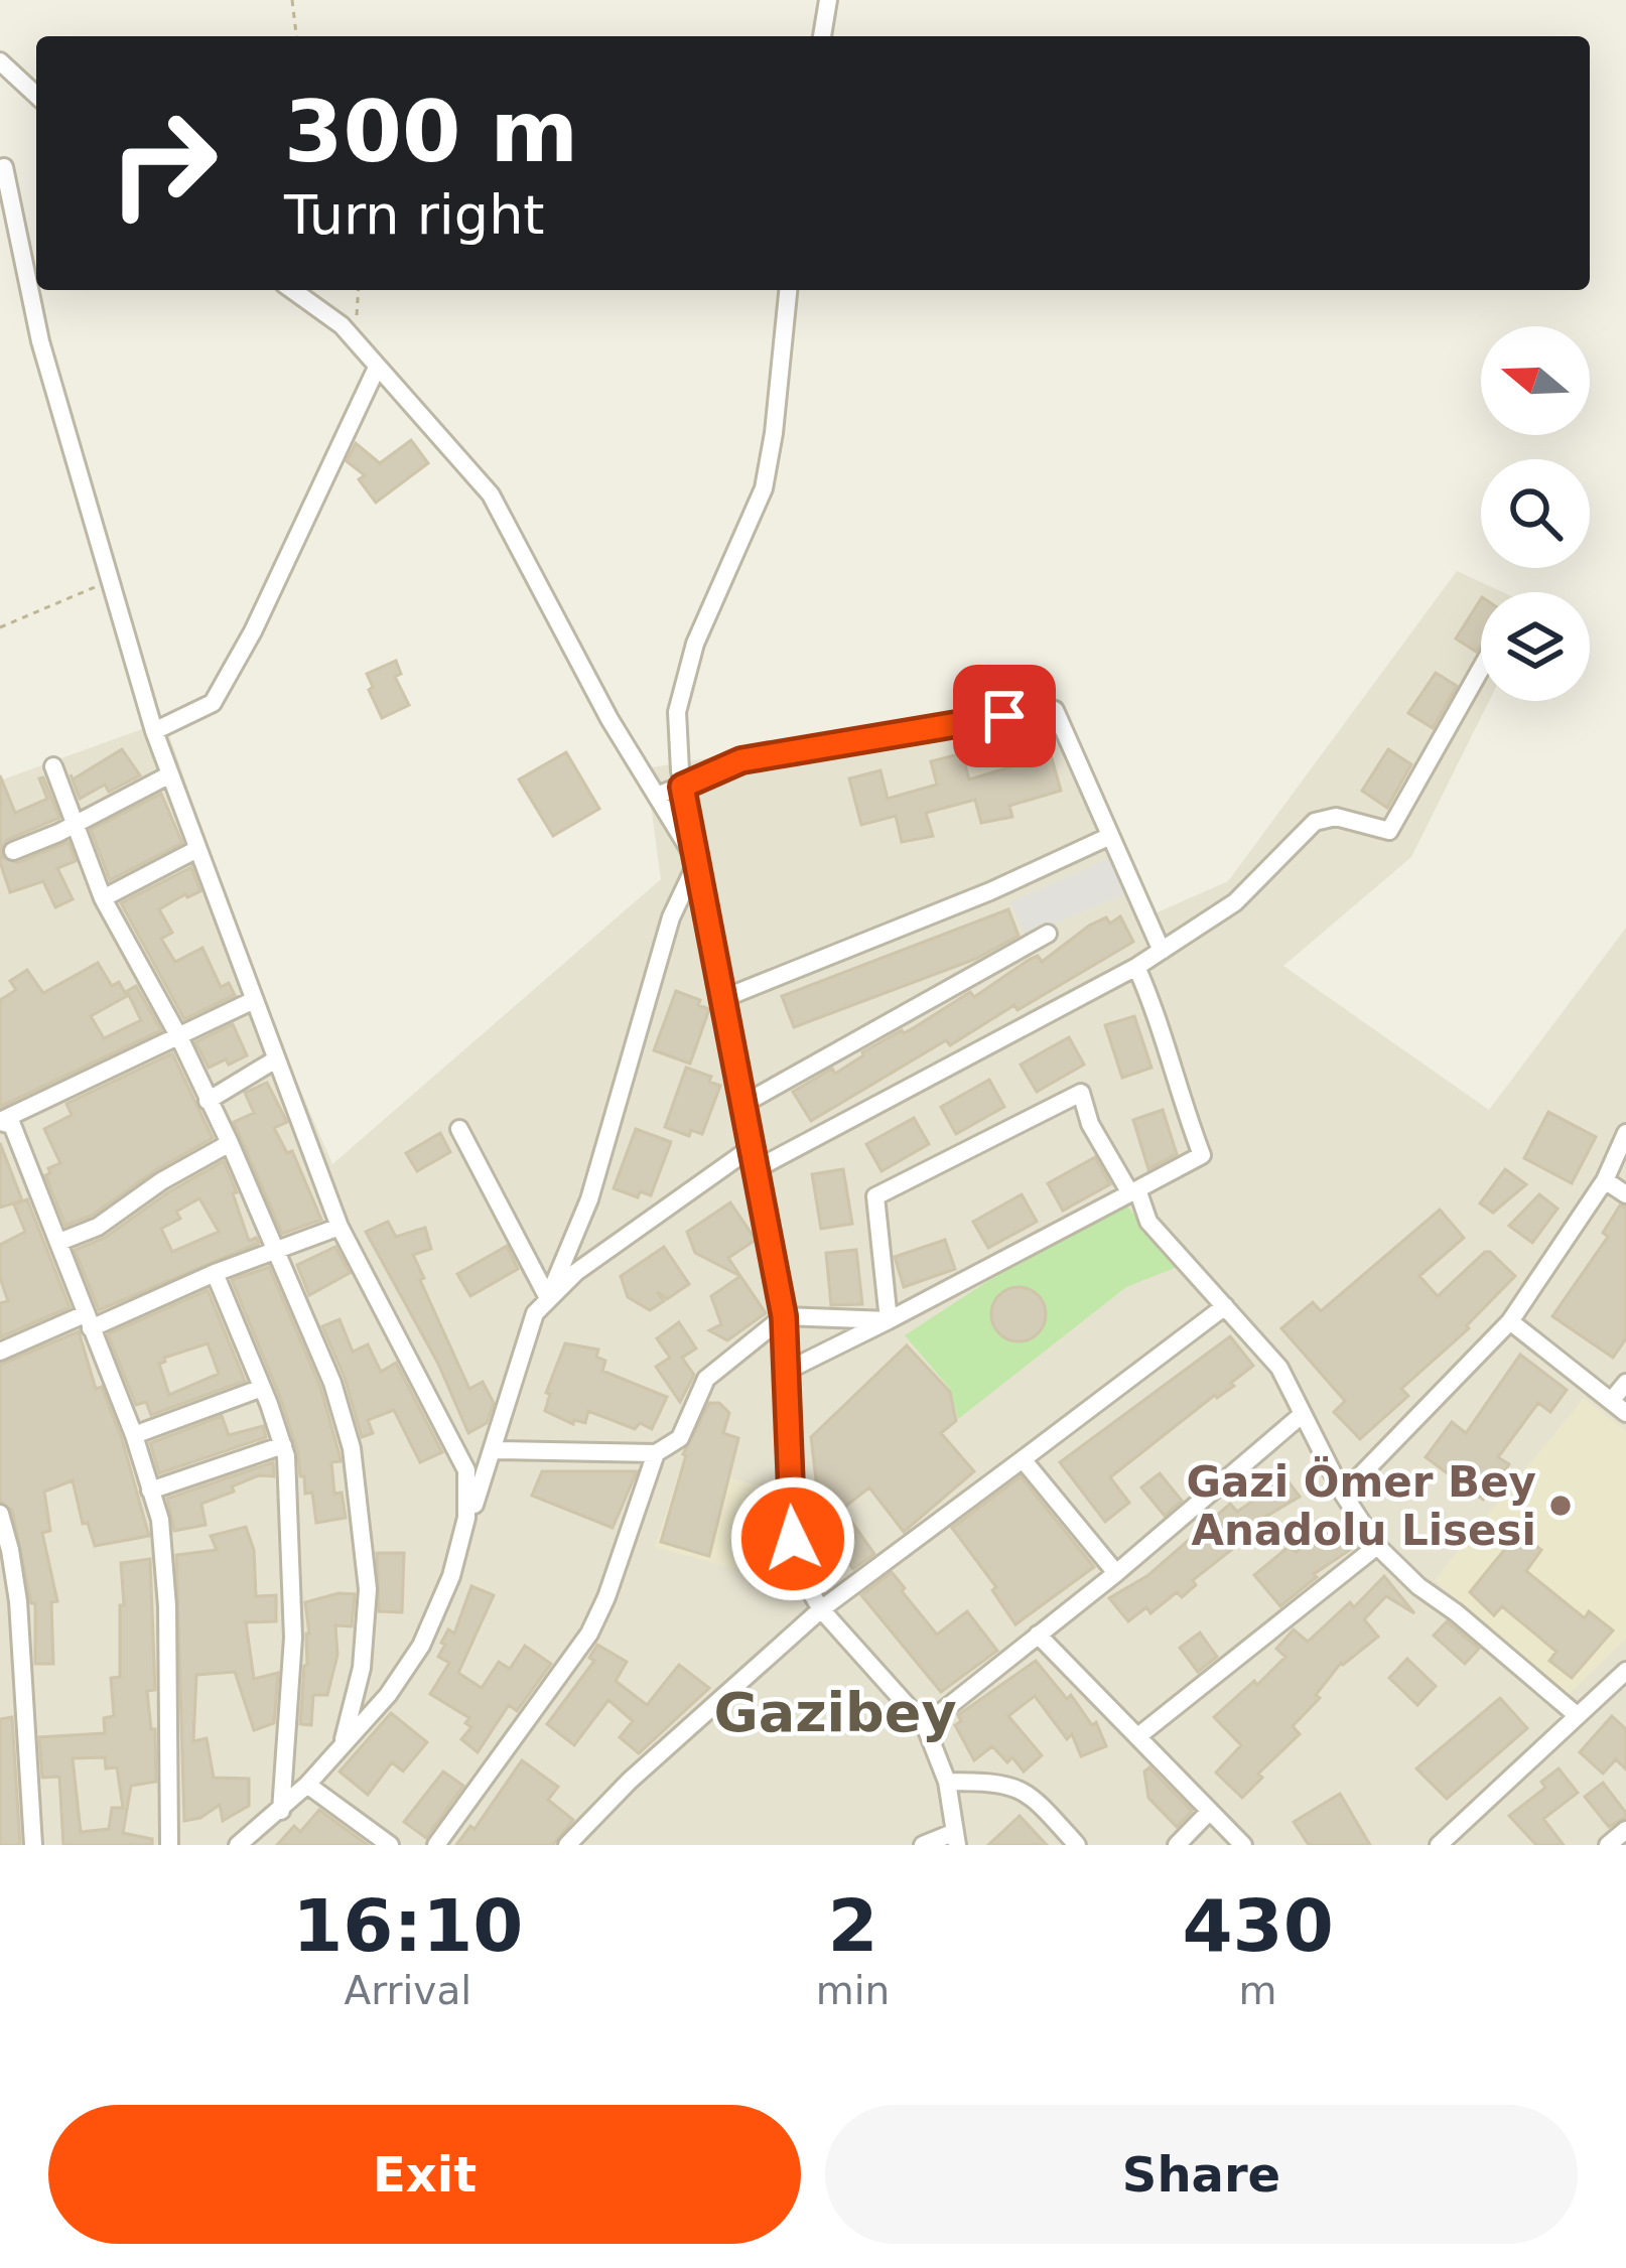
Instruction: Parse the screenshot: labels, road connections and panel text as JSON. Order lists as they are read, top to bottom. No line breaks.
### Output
{"districts":["Gazibey"],"places":["Gazi Ömer Bey Anadolu Lisesi"],"north":"left","page":{"turn":["300 m","Turn right"],"eta":["16:10","Arrival","2","min","430","m"],"buttons":["Exit","Share"]}}
